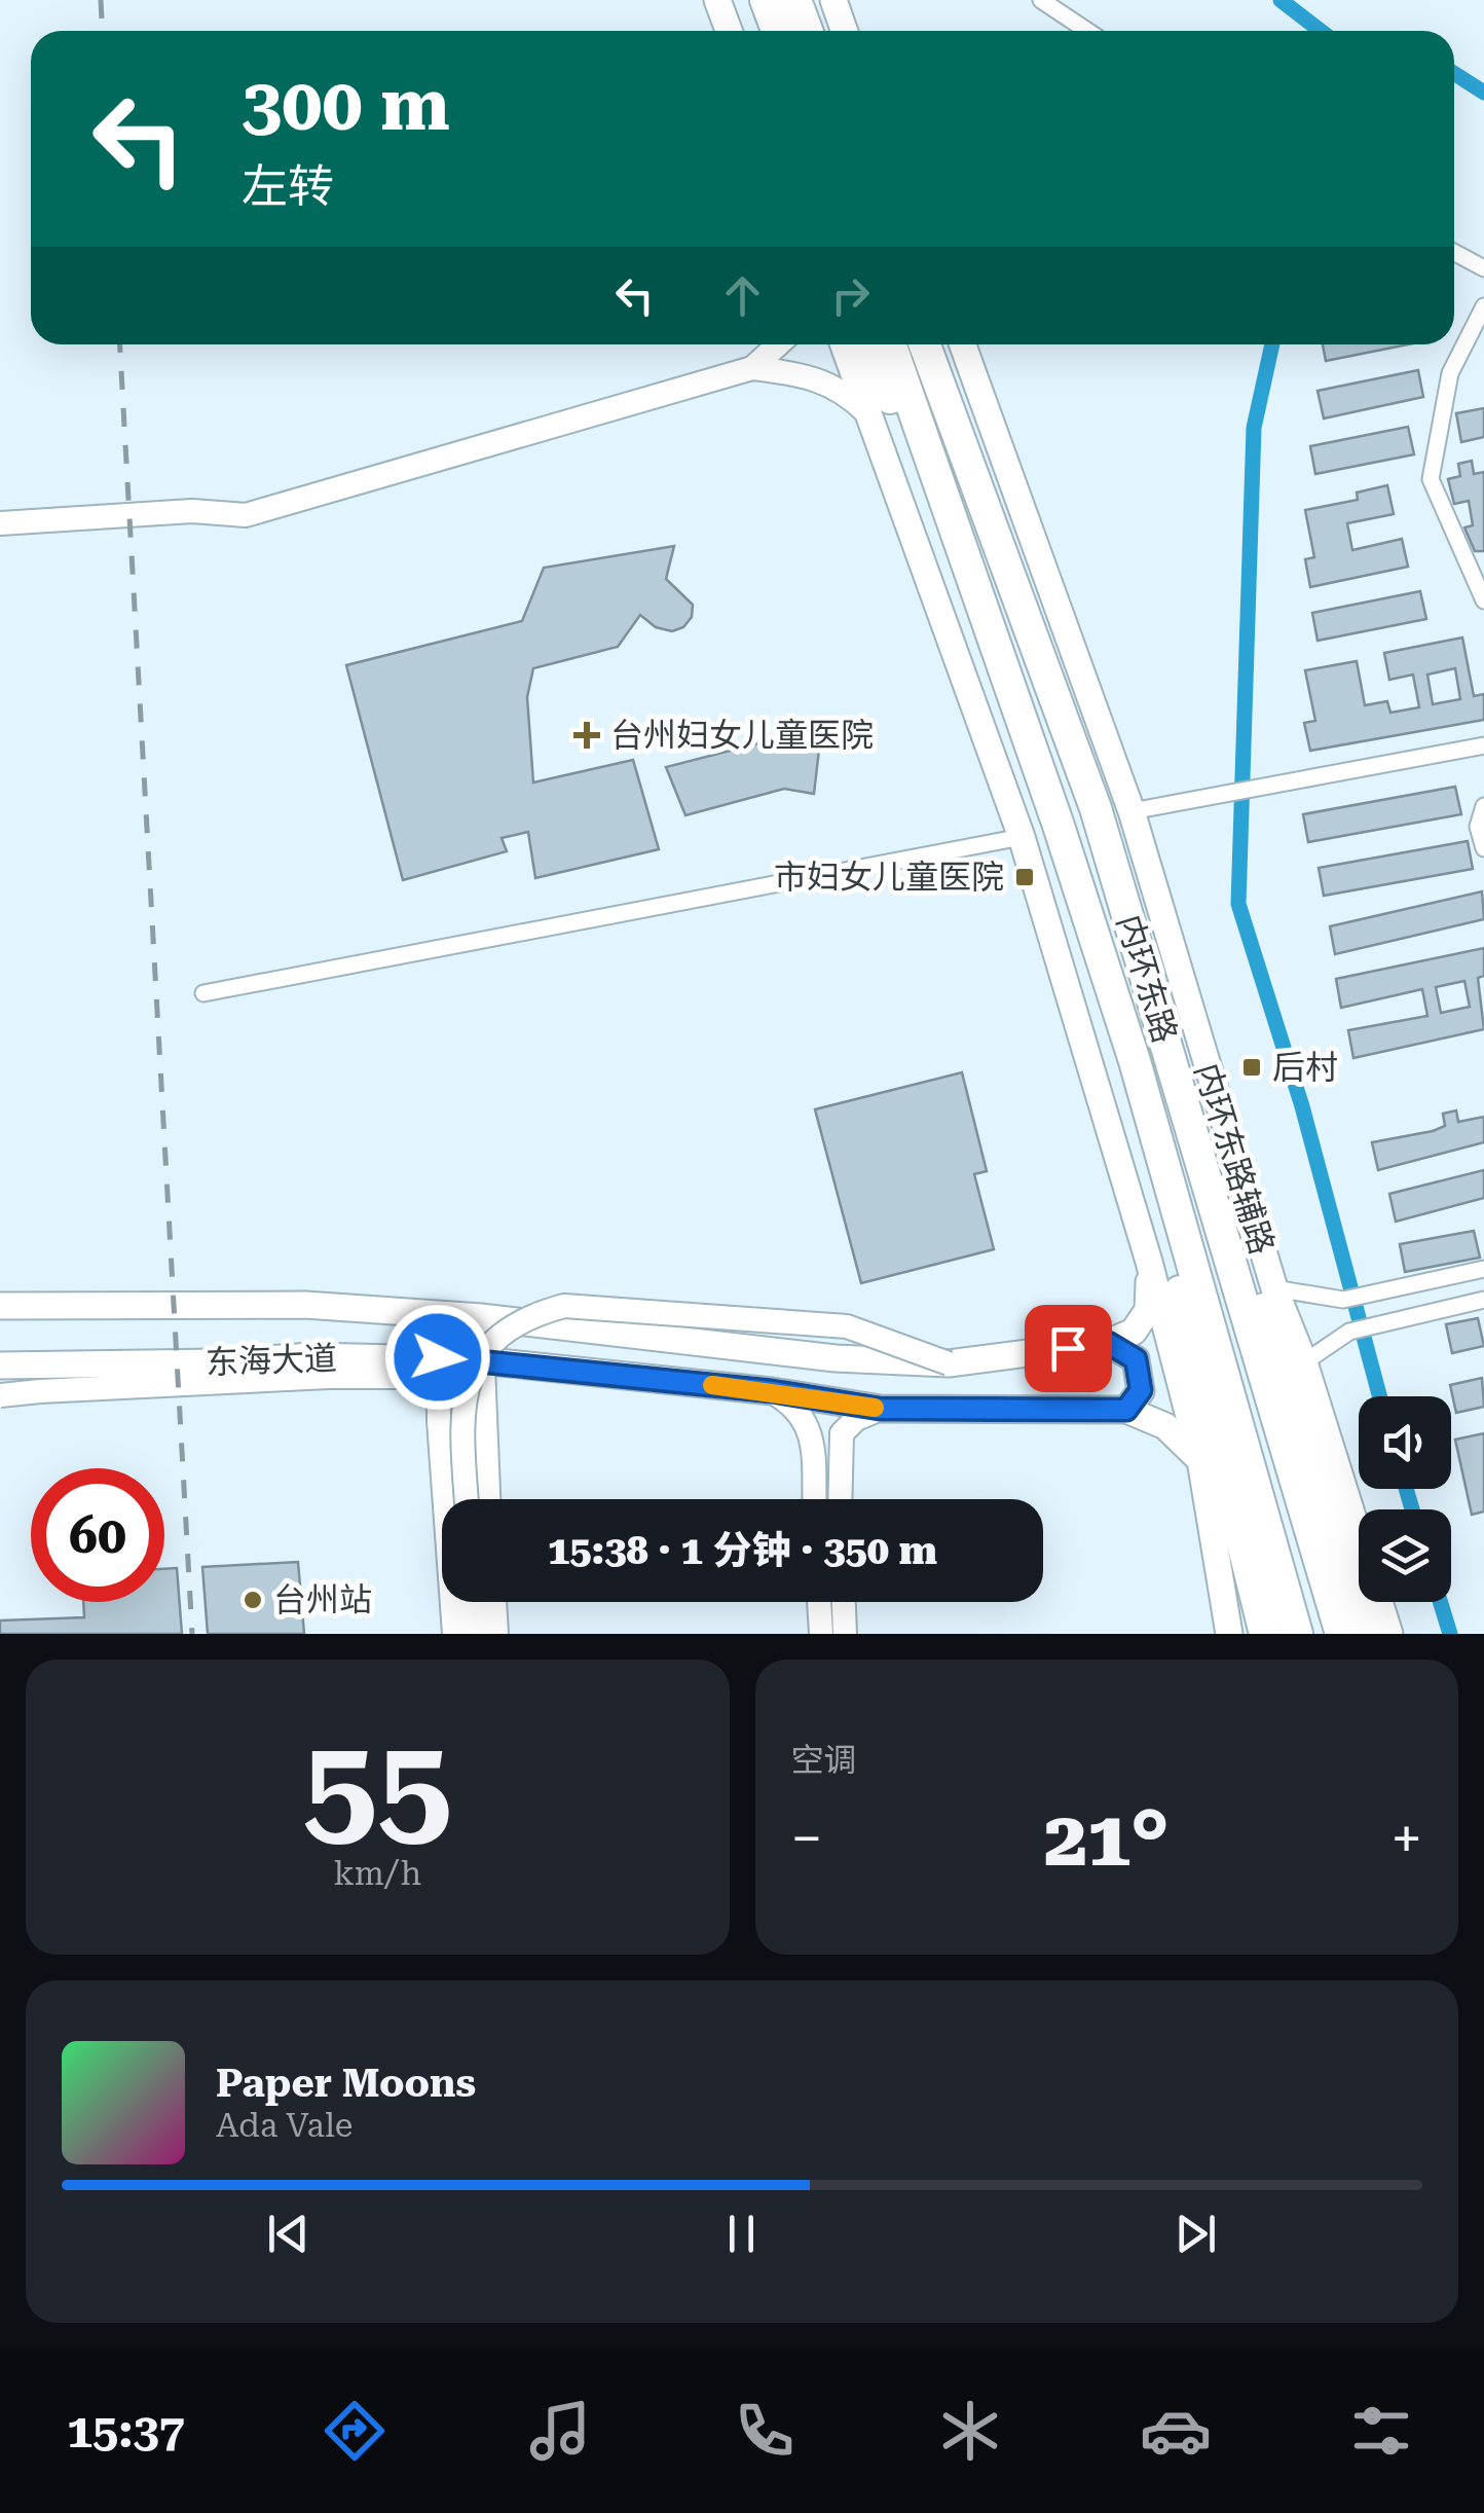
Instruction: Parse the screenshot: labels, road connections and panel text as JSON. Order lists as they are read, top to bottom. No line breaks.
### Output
{"streets":{"highway":["内环东路"],"main road":["内环东路辅路","东海大道"]},"places":{"health":["台州妇女儿童医院"],"transit":["市妇女儿童医院","后村"],"other":["台州站"]},"page":{"turn":["300 m","左转"],"limit":"60","trip":"15:38 · 1 分钟 · 350 m","tile":[["55","km/h"],"空调"],"heat":["−","21°","+"],"song":["Paper Moons","Ada Vale"],"tabs":"15:37"}}
